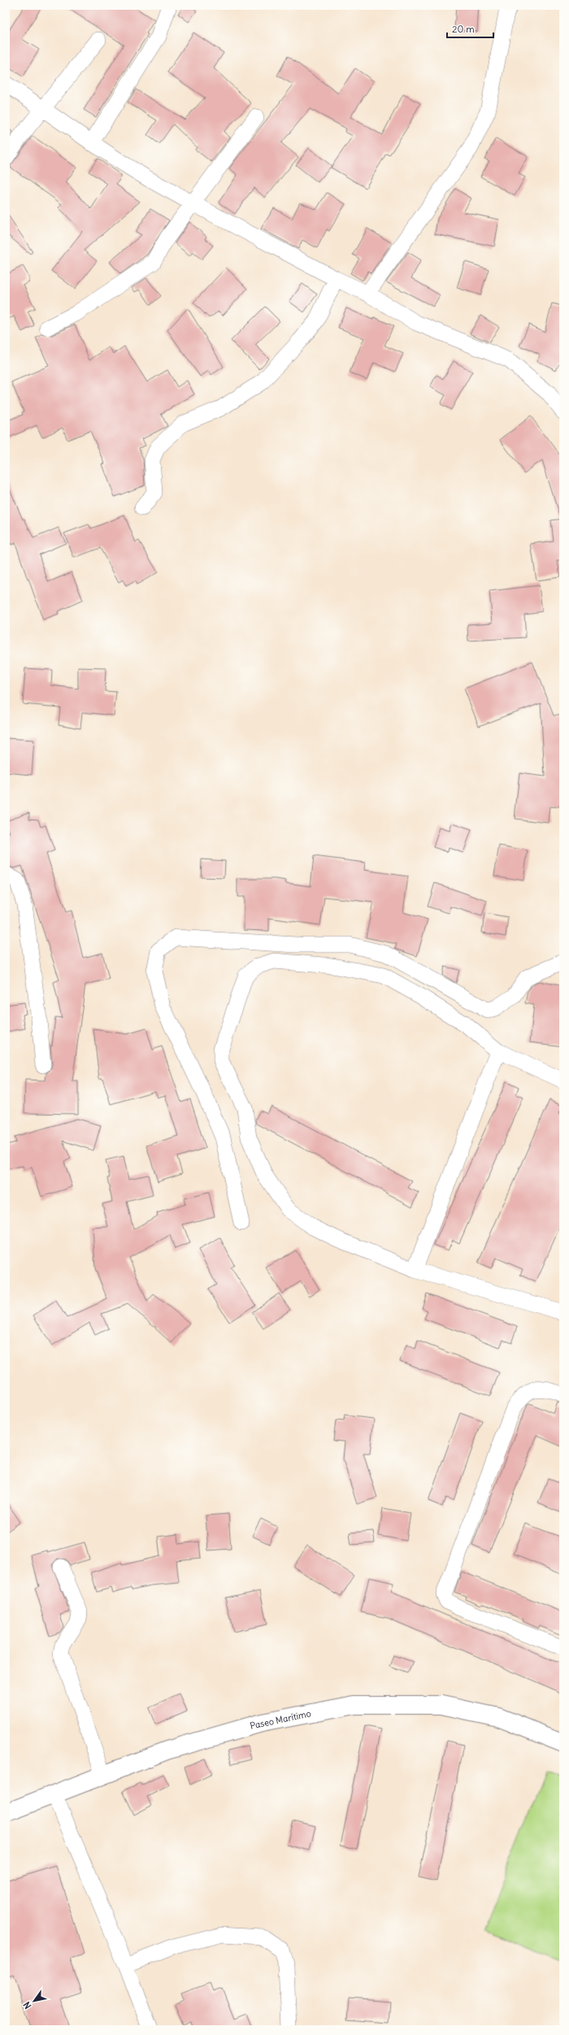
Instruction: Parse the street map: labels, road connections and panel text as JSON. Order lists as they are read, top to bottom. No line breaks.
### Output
{"streets":{"main road":["Paseo Marítimo"]},"scale_bar":"20 m","north":"bottom left"}
